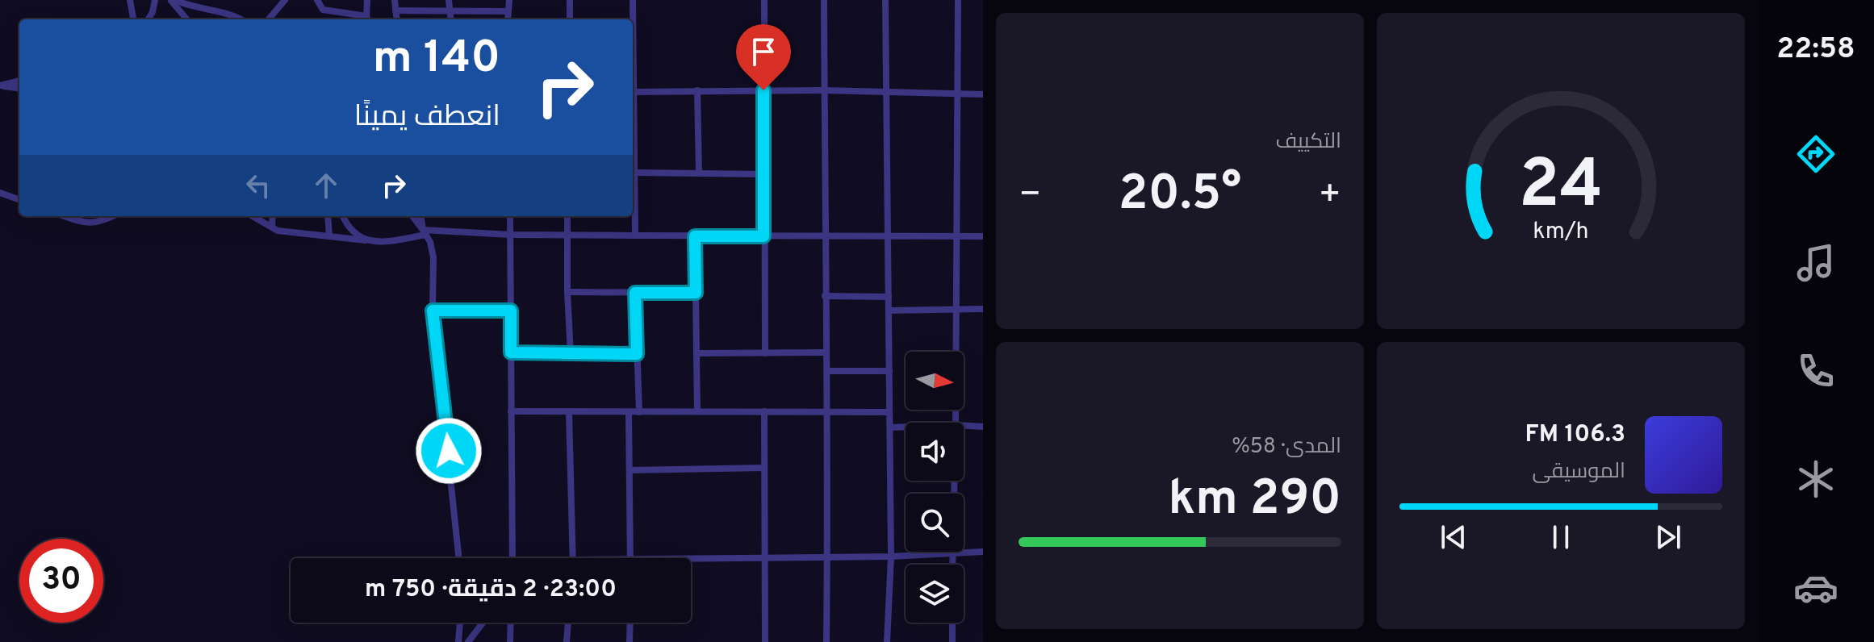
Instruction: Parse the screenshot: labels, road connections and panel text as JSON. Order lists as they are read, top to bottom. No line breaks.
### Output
{"north":"right","page":{"tabs":"22:58","tile":["التكييف",["المدى · 58%","290 km"]],"turn":["140 m","انعطف يمينًا"],"heat":["−","20.5°","+"],"song":["106.3 FM","الموسيقى"],"limit":"30","trip":"23:00 · 2 دقيقة · 750 m","gauge":["24","km/h"]}}
